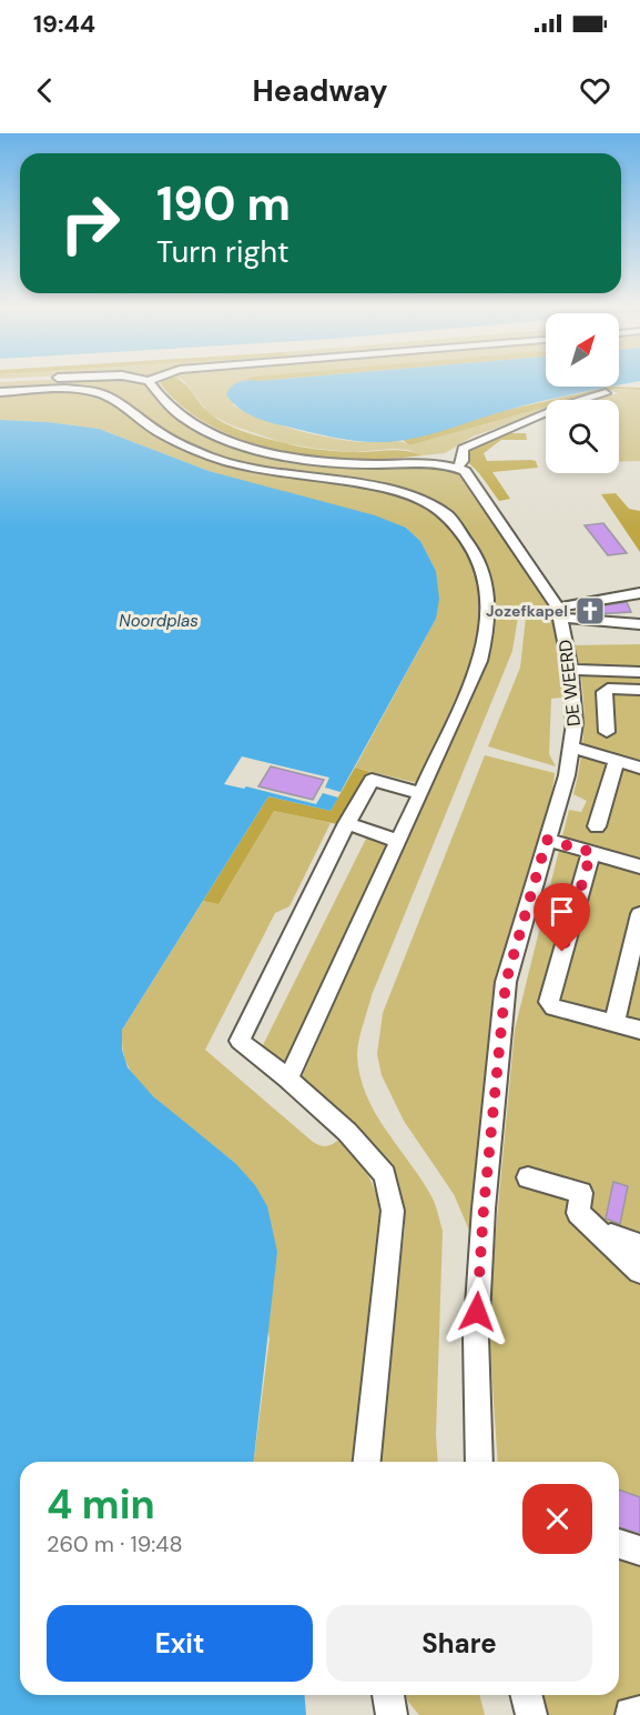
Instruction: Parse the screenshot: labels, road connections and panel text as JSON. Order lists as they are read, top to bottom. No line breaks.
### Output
{"streets":{"street":["DE WEERD"]},"water":["Noordplas"],"places":{"church":["Jozefkapel"]},"north":"top right","page":{"status":"19:44","header":"Headway","turn":["190 m","Turn right"],"heading":["4 min","260 m · 19:48"],"buttons":["Exit","Share"]}}
